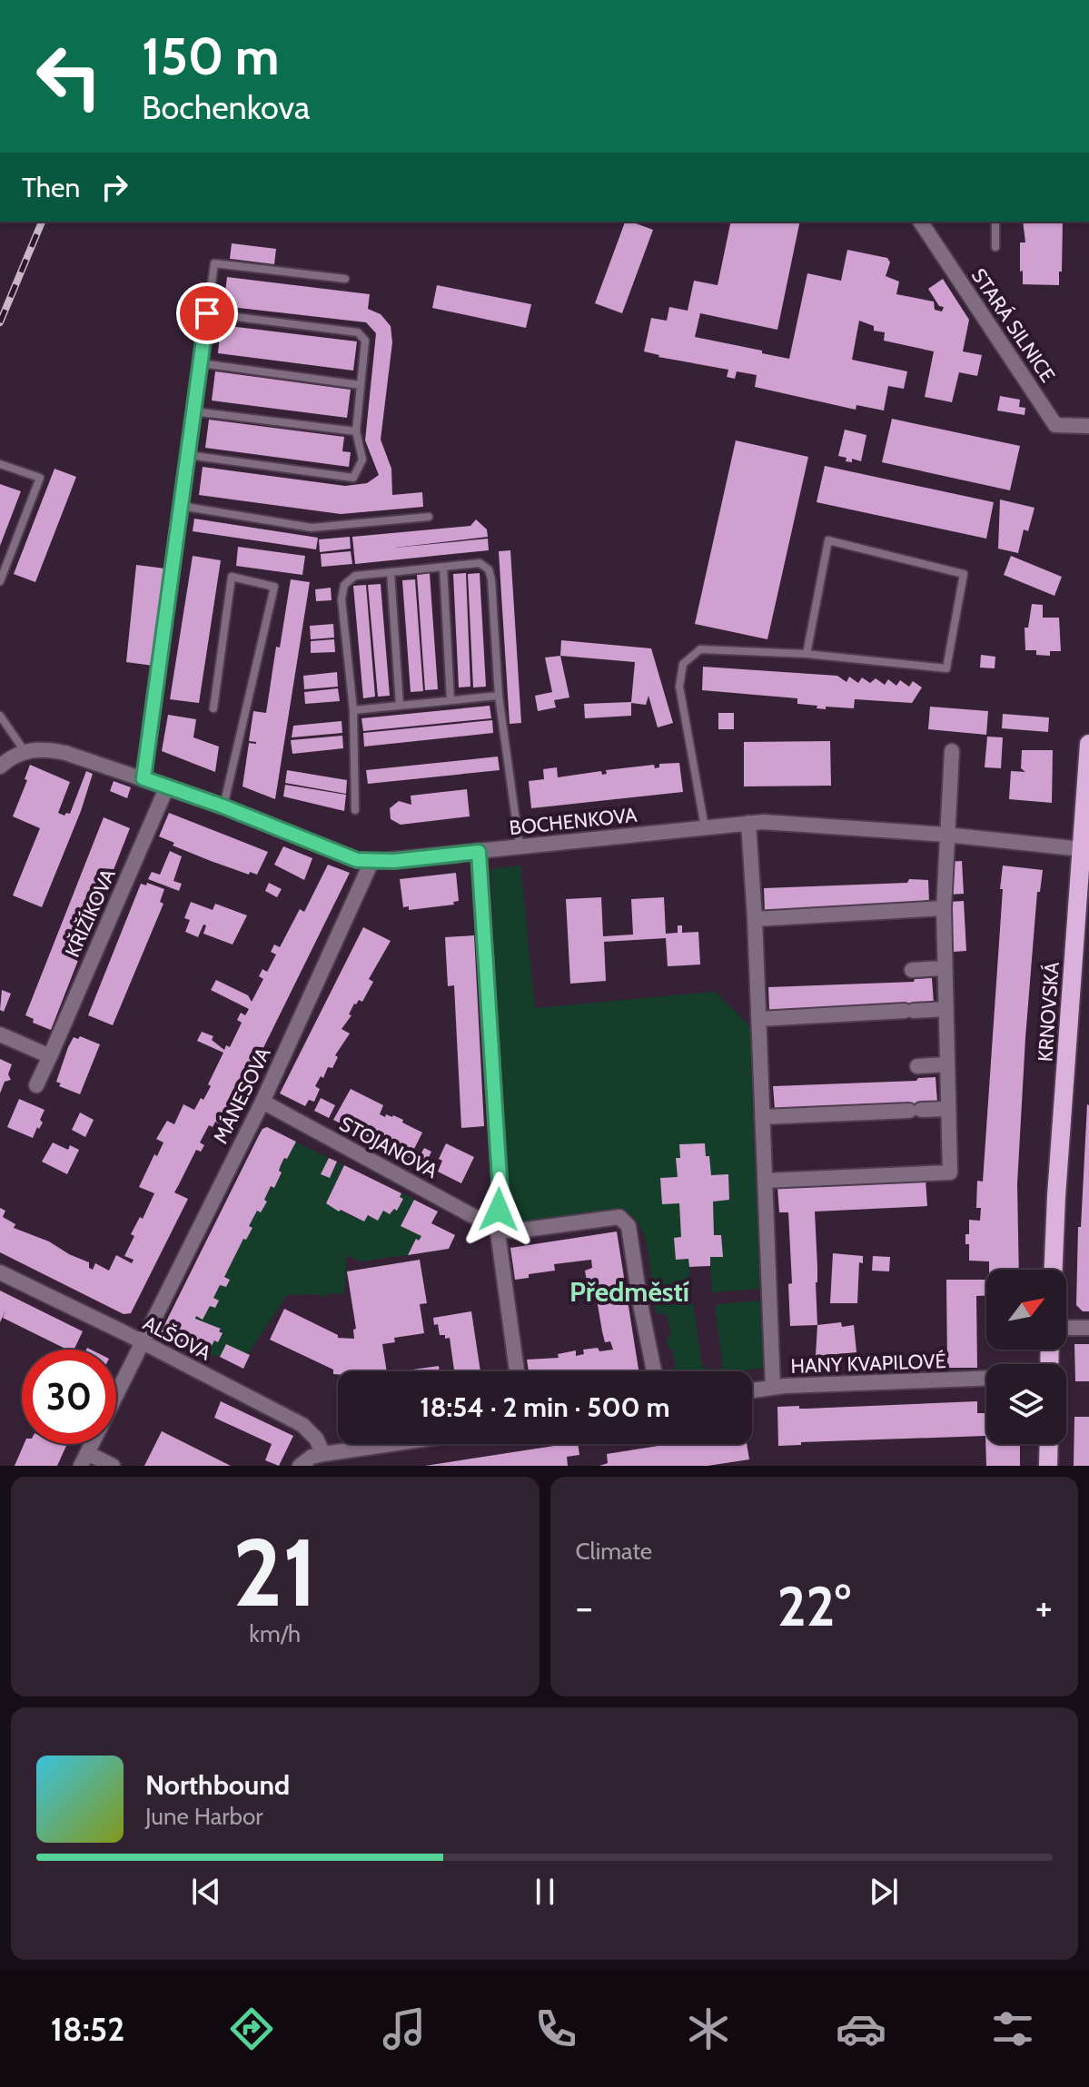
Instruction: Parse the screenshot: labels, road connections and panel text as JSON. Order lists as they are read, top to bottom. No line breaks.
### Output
{"streets":{"main road":["KRNOVSKÁ"],"street":["STARÁ SILNICE","BOCHENKOVA","KŘIŽÍKOVA","MÁNESOVA","STOJANOVA","ALŠOVA","HANY KVAPILOVÉ"]},"crossings":[["BOCHENKOVA","KŘIŽÍKOVA"],["BOCHENKOVA","KRNOVSKÁ"],["BOCHENKOVA","MÁNESOVA"],["MÁNESOVA","STOJANOVA"],["MÁNESOVA","ALŠOVA"]],"districts":["Předměstí"],"north":"top right","page":{"turn":["150 m","Bochenkova"],"then":"Then","limit":"30","trip":"18:54 · 2 min · 500 m","tile":[["21","km/h"],"Climate"],"heat":["−","22°","+"],"song":["Northbound","June Harbor"],"tabs":"18:52"}}
